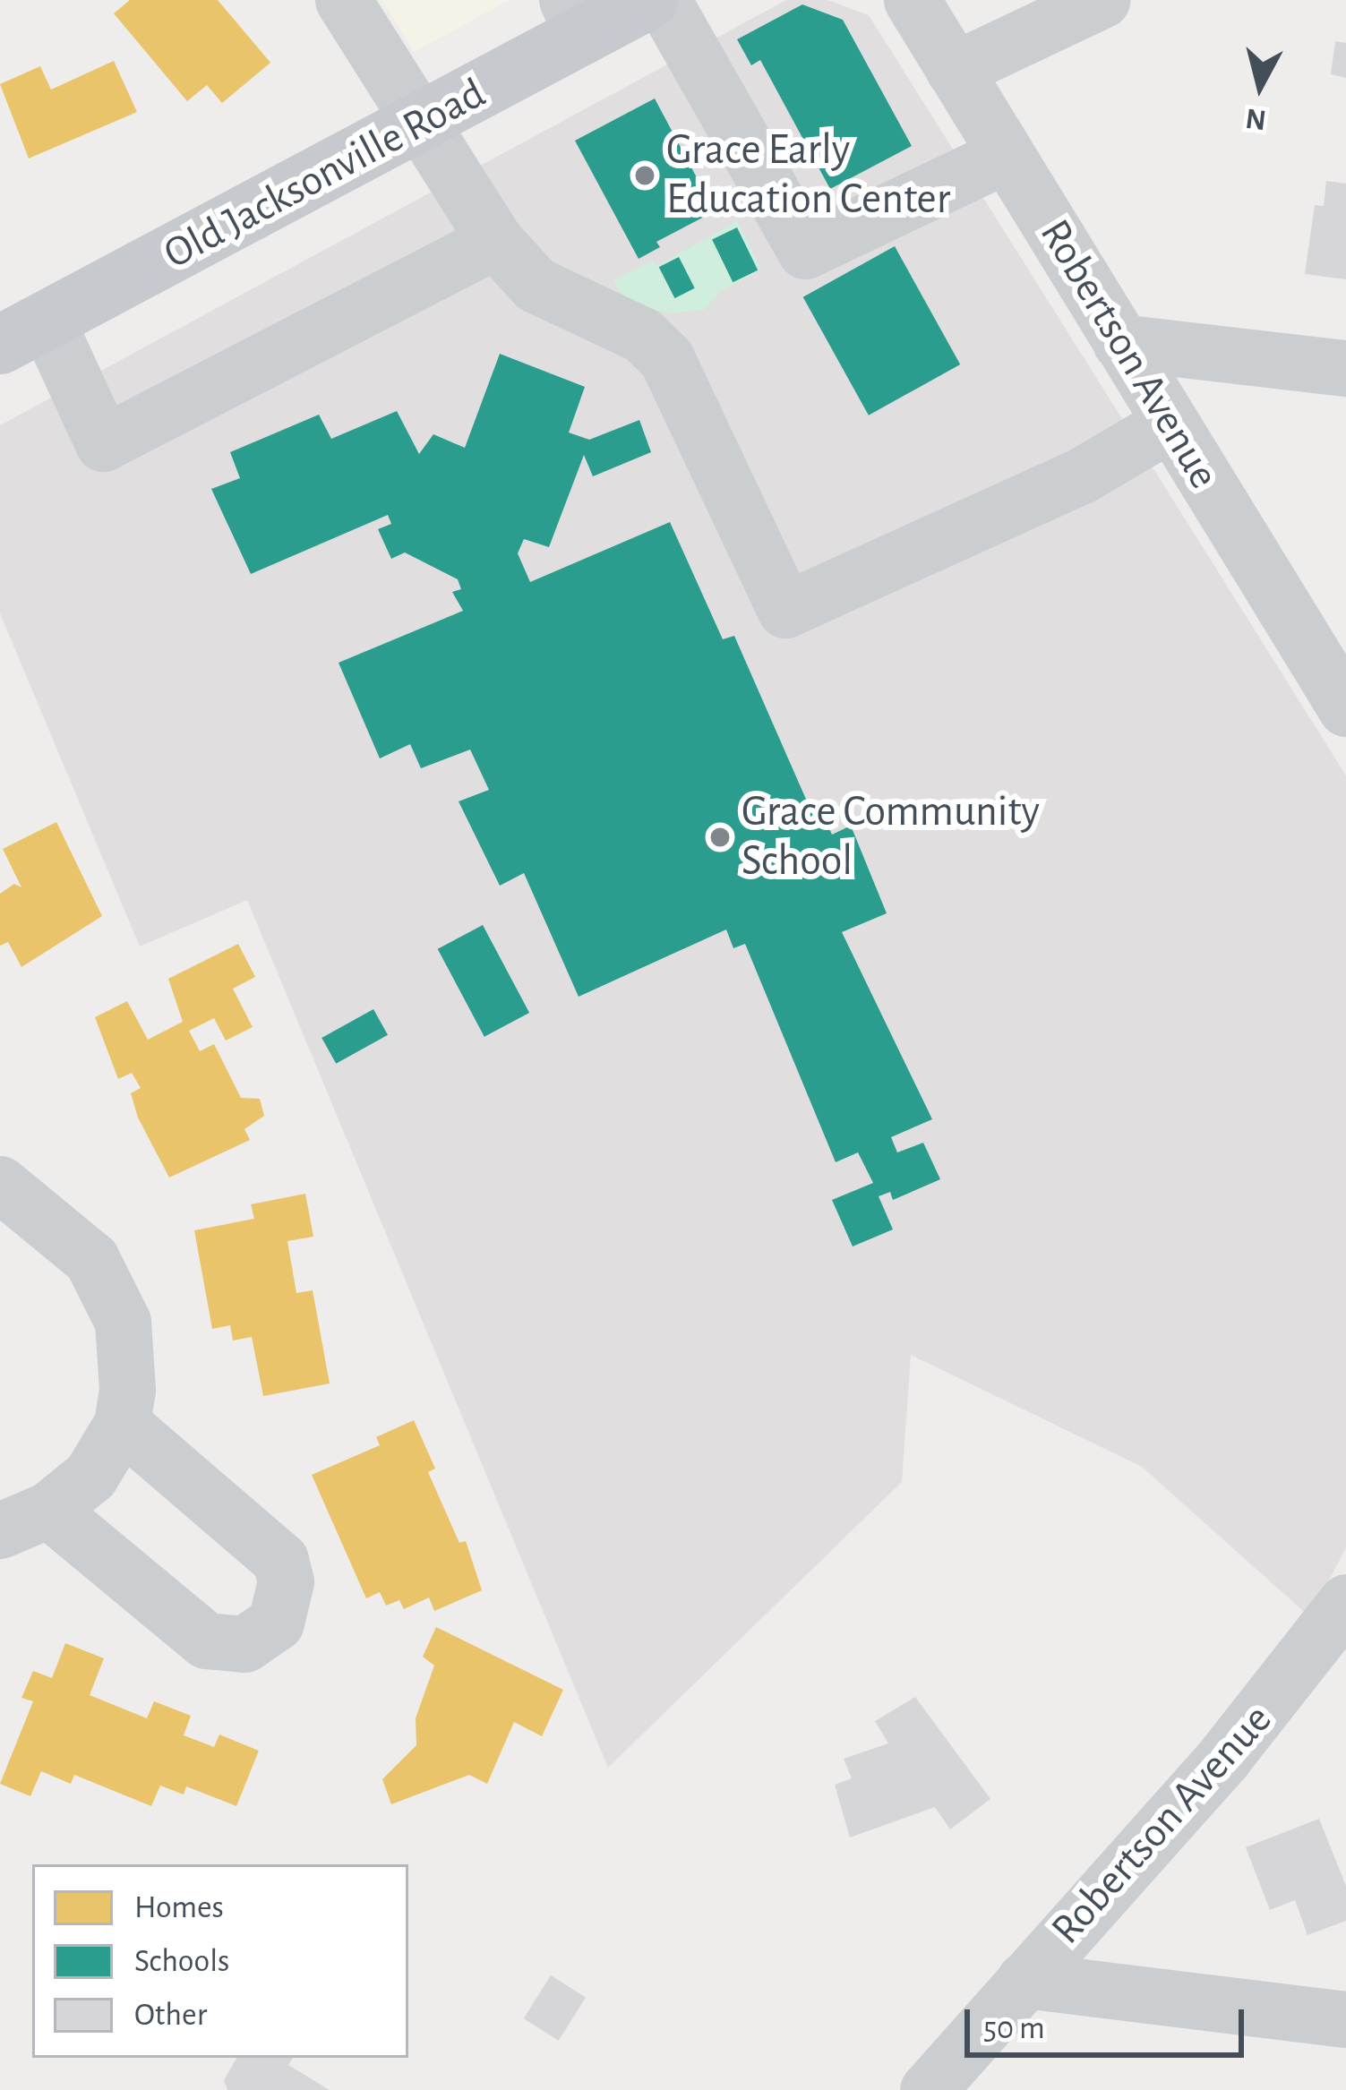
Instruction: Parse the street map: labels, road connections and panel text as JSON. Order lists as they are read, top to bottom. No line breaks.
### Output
{"streets":{"main road":["Old Jacksonville Road"],"street":["Robertson Avenue"]},"places":["Grace Early Education Center","Grace Community School"],"legend":["Homes","Schools","Other"],"scale_bar":"50 m","north":"bottom"}
